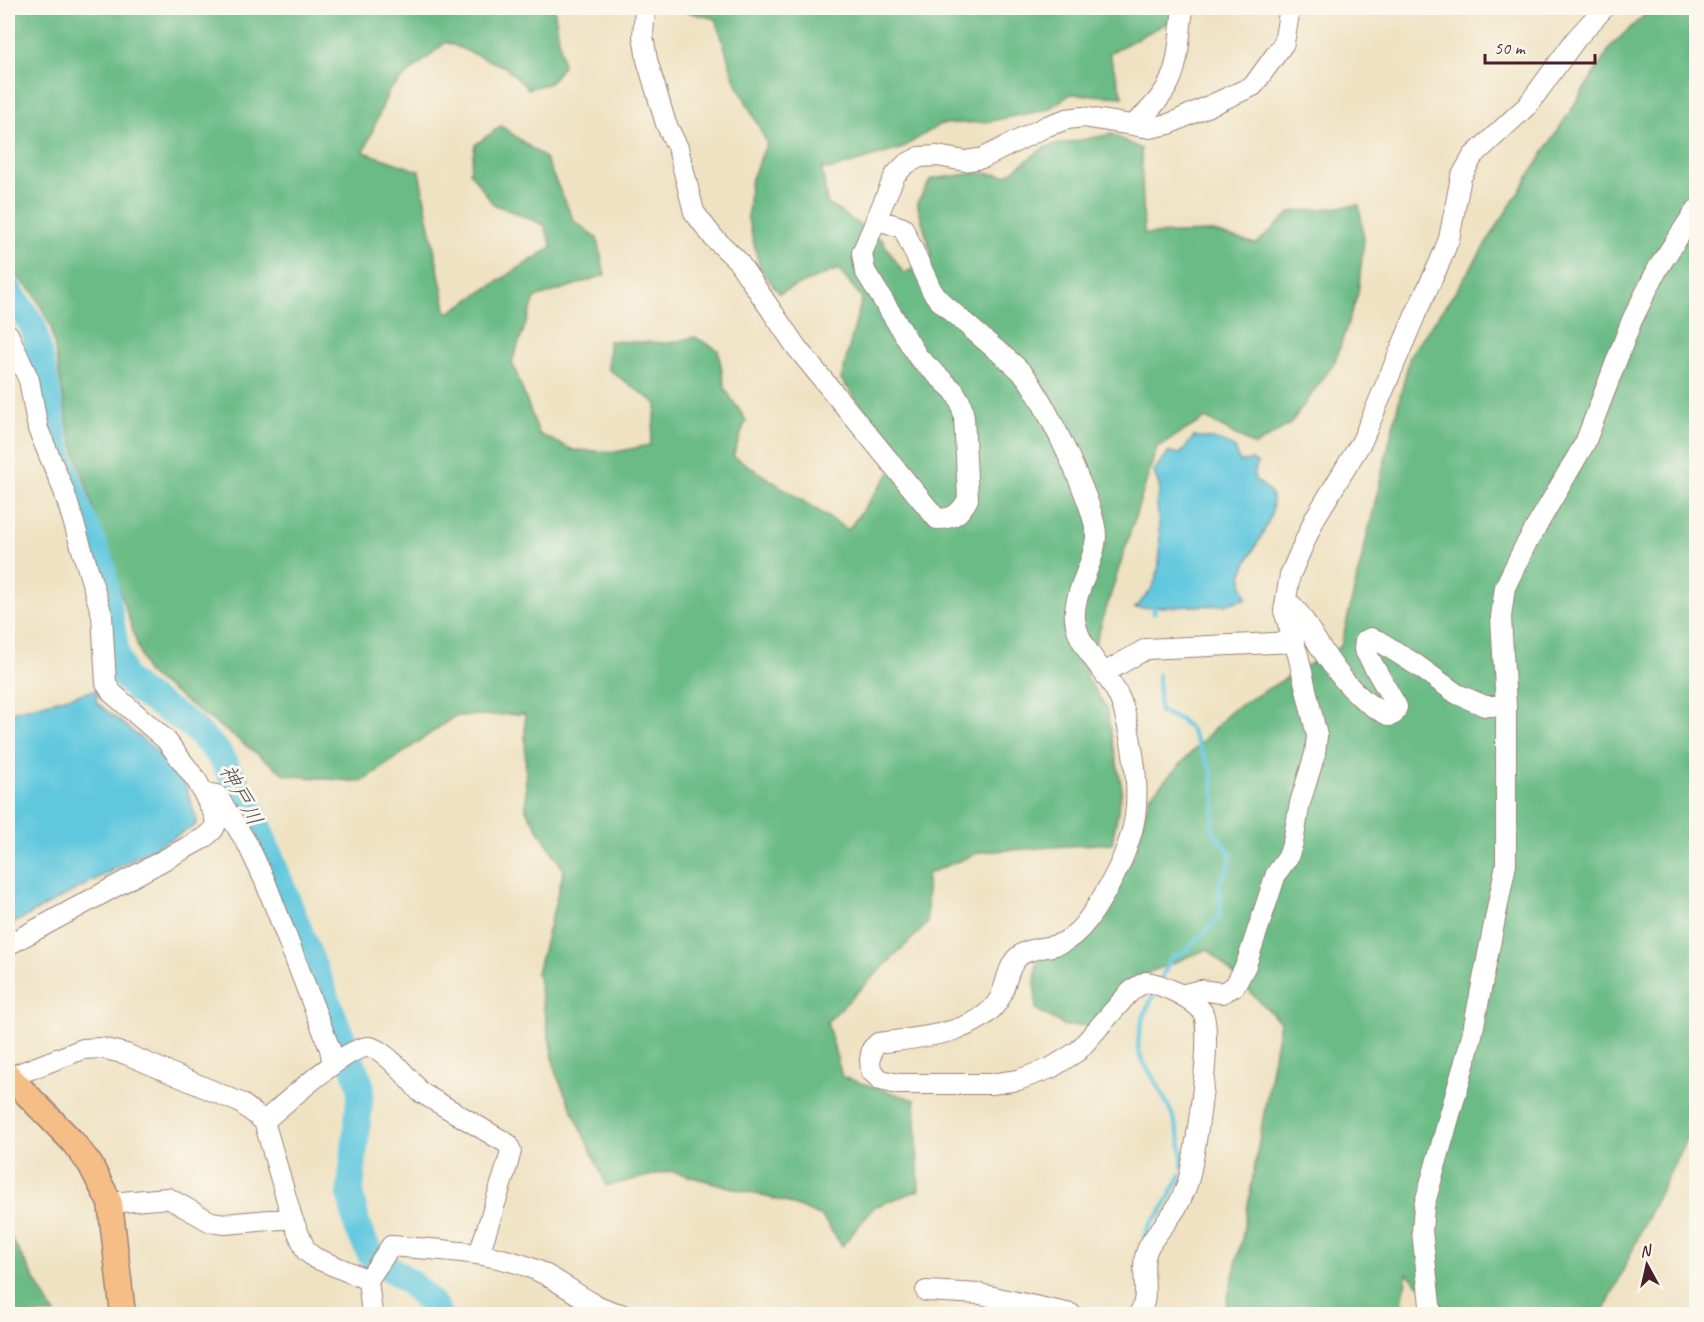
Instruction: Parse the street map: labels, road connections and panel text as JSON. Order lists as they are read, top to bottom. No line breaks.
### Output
{"water":["神戸川"],"scale_bar":"50 m","north":"top"}
